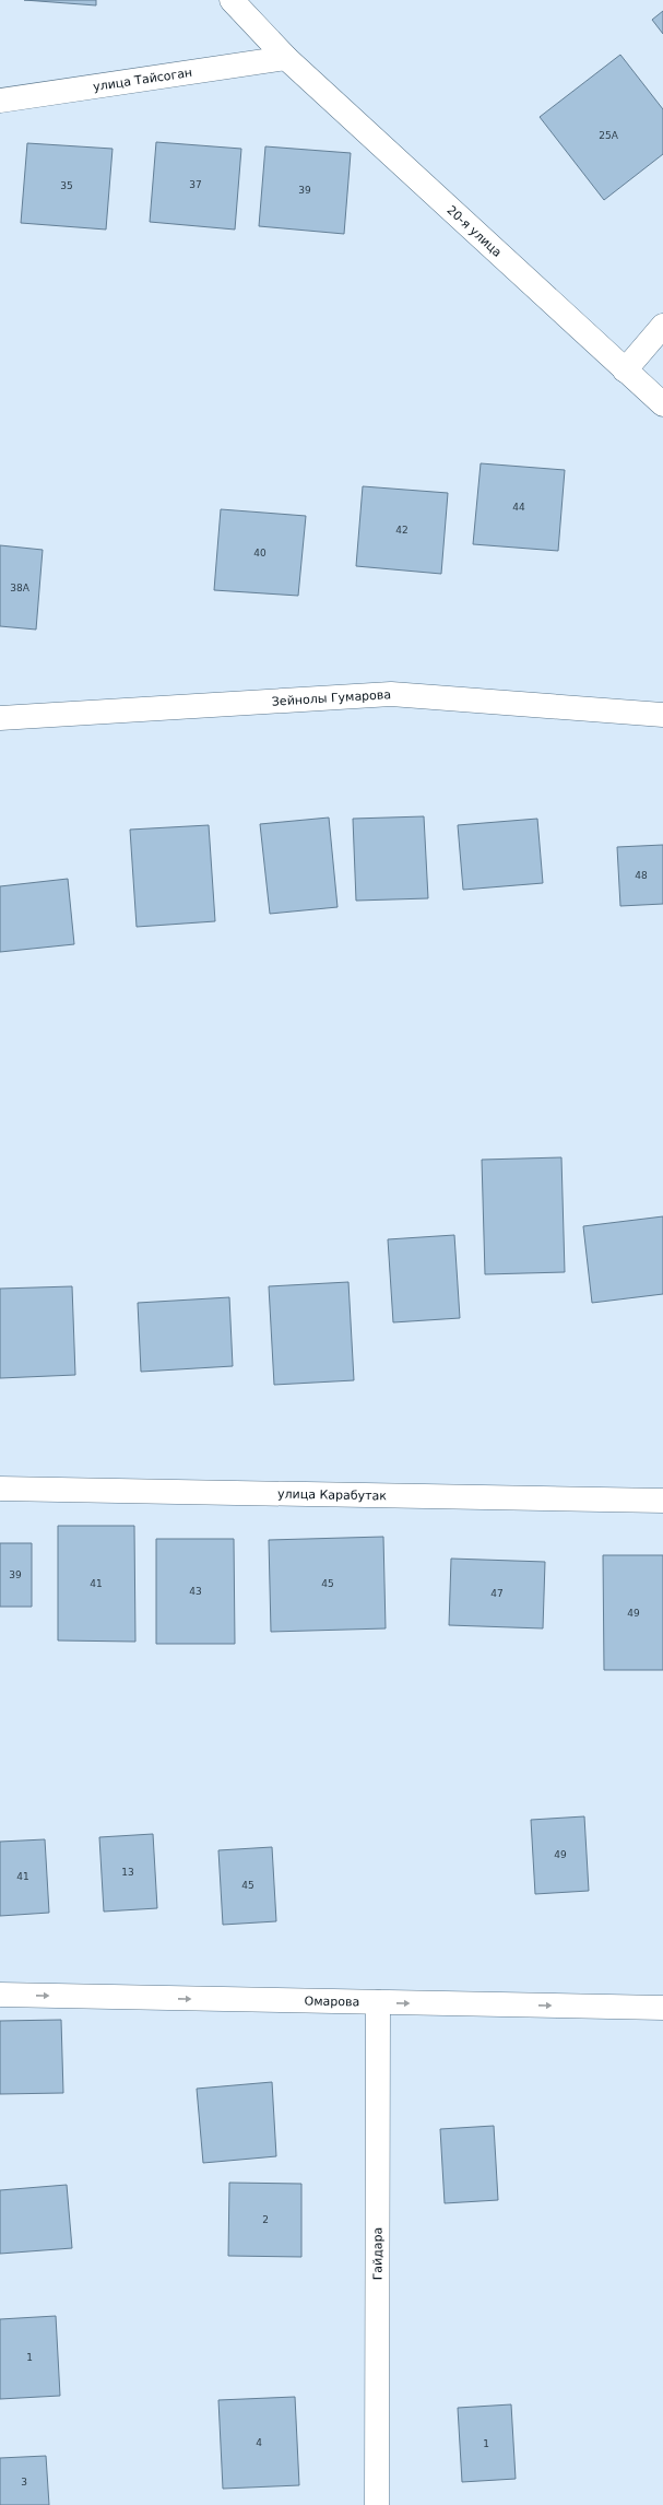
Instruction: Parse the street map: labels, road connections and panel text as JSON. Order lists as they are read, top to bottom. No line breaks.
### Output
{"streets":{"street":["улица Тайсоган","20-я улица","Зейнолы Гумарова","улица Карабутак","Омарова","Гайдара"]},"crossings":[["улица Тайсоган","20-я улица"],["Омарова","Гайдара"]],"one_way":["Омарова"],"house_numbers":["25А","37","35","39","44","42","40","38А","48","39","41","45","43","47","49","49","13","41","45","2","1","4","1","3"]}
